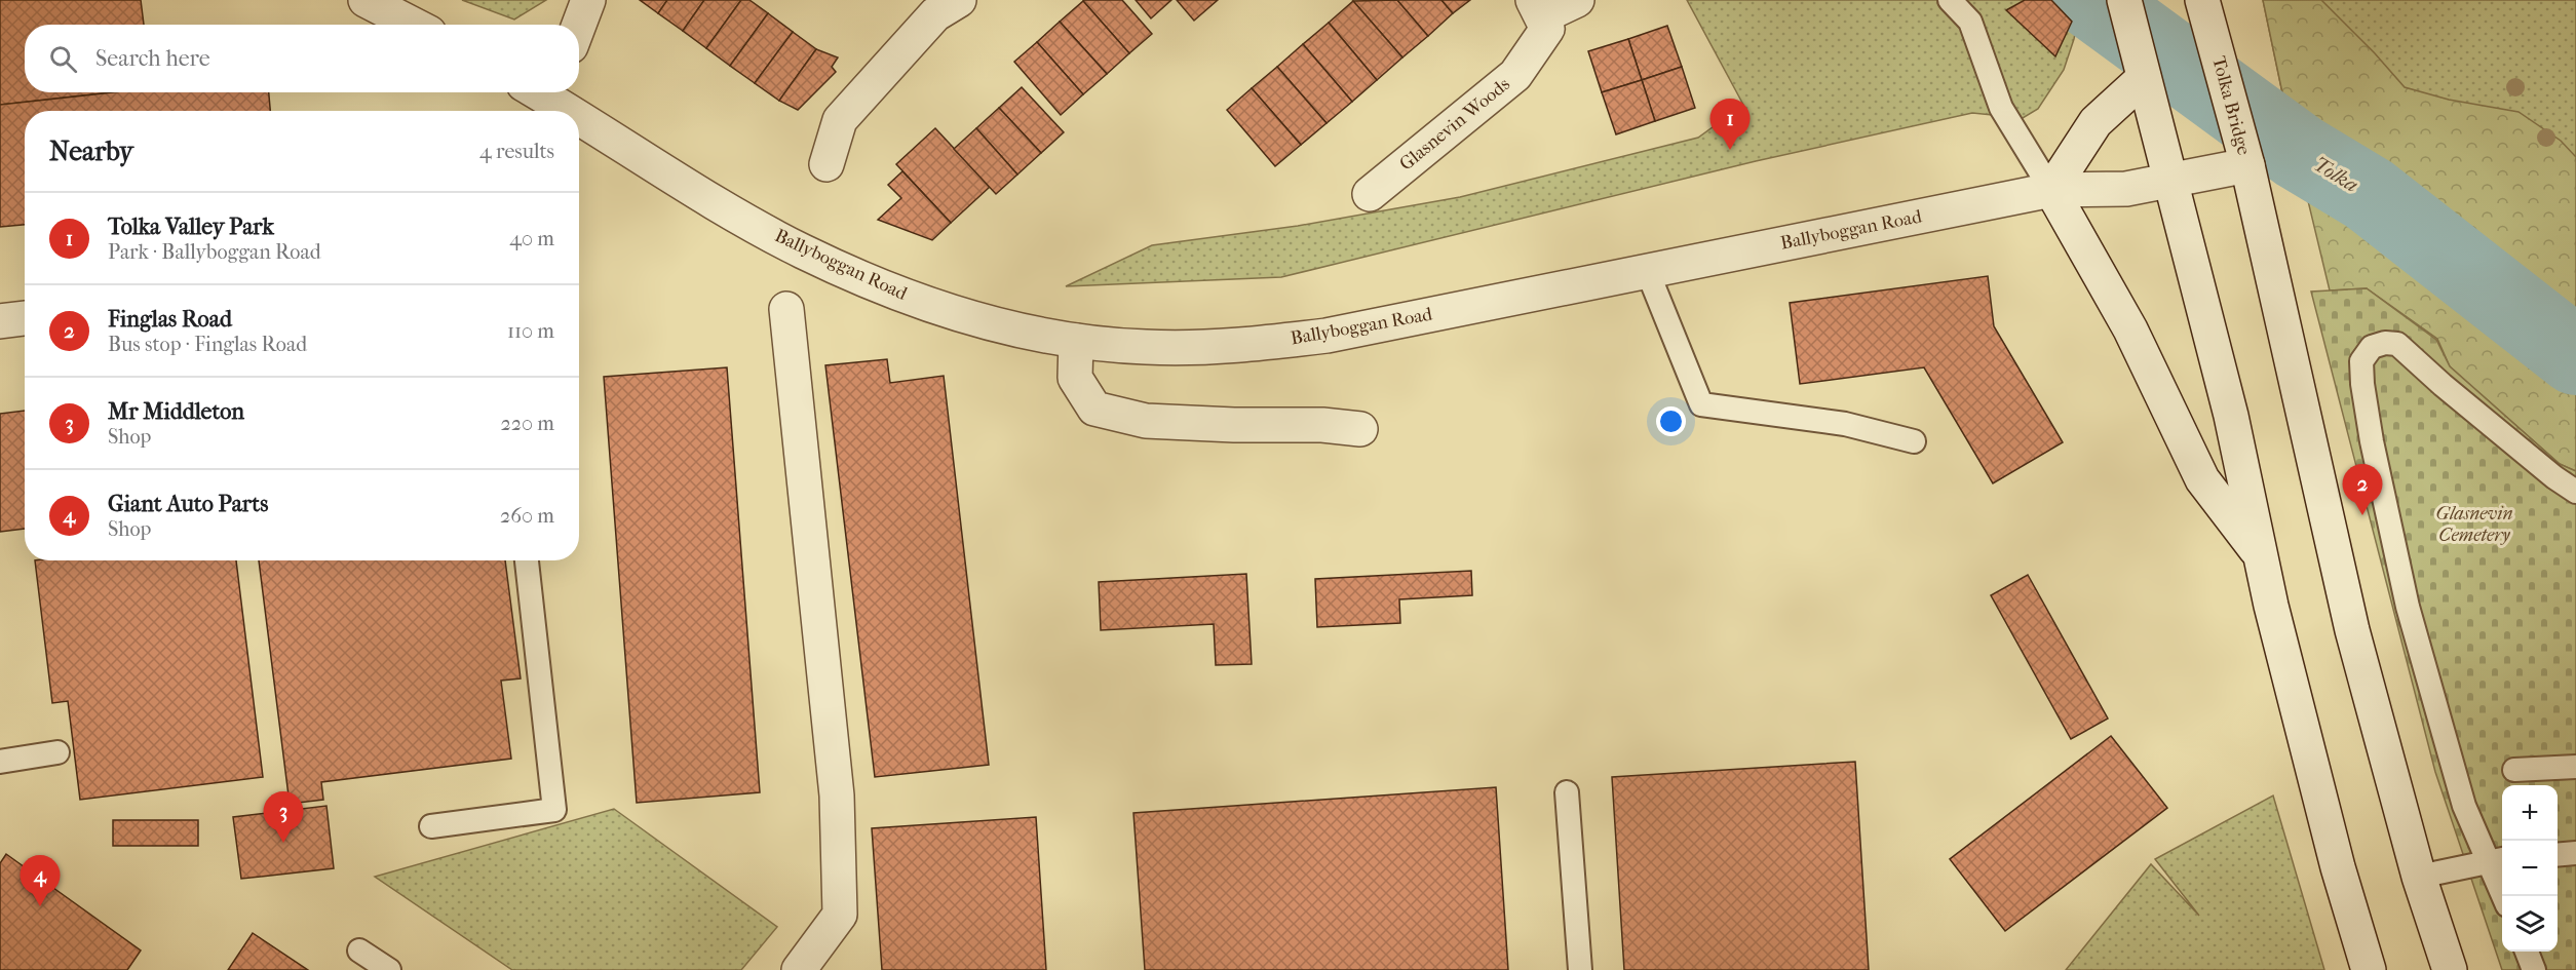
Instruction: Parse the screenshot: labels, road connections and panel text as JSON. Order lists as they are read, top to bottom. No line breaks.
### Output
{"streets":{"street":["Tolka Bridge","Glasnevin Woods","Ballyboggan Road"]},"crossings":[["Tolka Bridge","Ballyboggan Road"]],"water":["Tolka"],"parks":["Glasnevin Cemetery"],"page":{"search":"Search here","pins":["1","2","3","4"],"heading":["Nearby","4 results"],"list":[{"mark":"1","name":"Tolka Valley Park","note":"Park · Ballyboggan Road","value":"40 m"},{"mark":"2","name":"Finglas Road","note":"Bus stop · Finglas Road","value":"110 m"},{"mark":"3","name":"Mr Middleton","note":"Shop","value":"220 m"},{"mark":"4","name":"Giant Auto Parts","note":"Shop","value":"260 m"}],"map_buttons":["+","−"]}}
